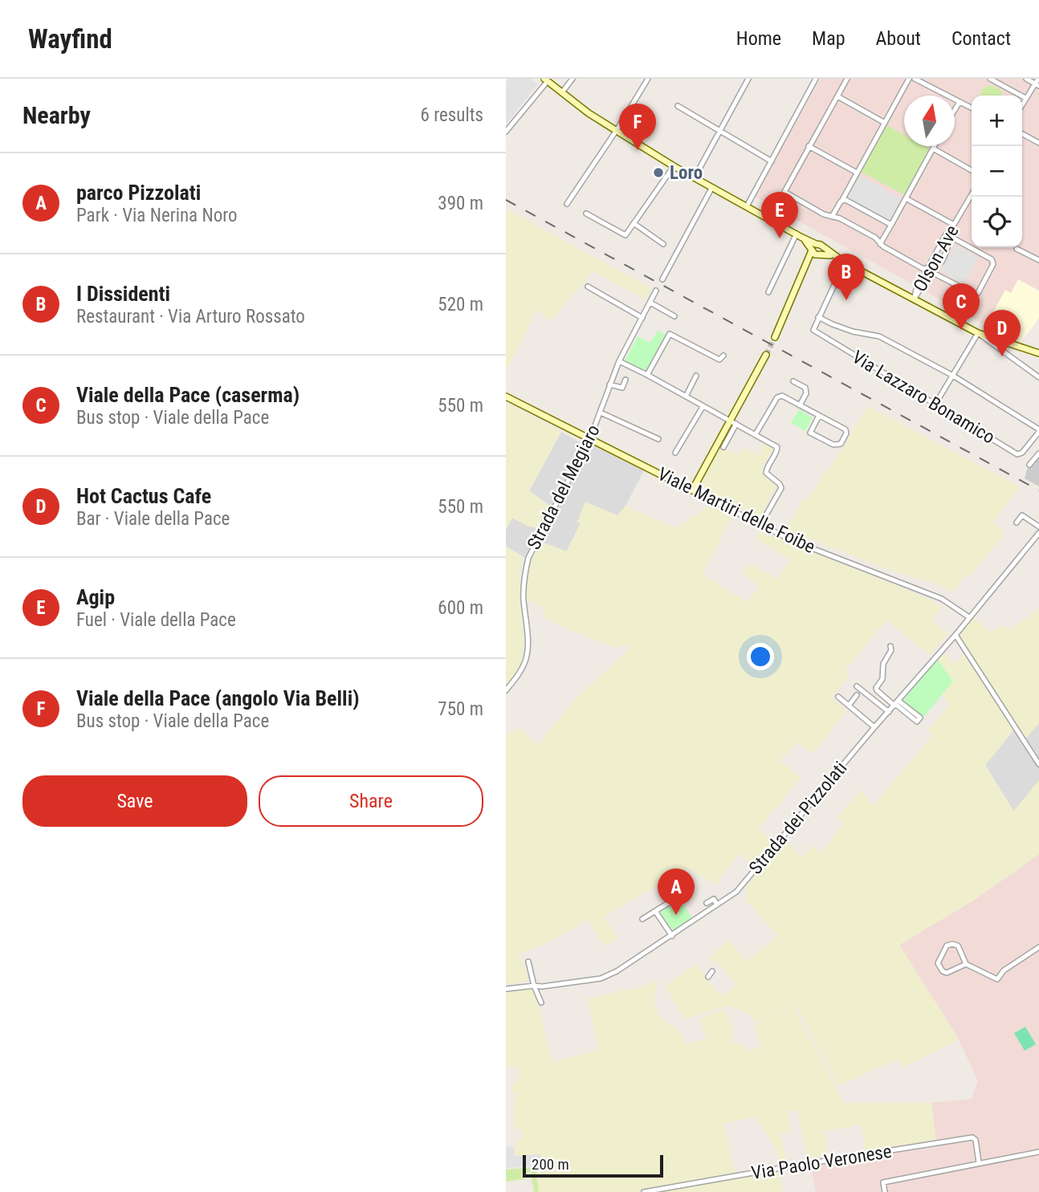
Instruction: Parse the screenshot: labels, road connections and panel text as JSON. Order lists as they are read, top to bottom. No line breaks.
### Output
{"streets":{"main road":["Viale Martiri delle Foibe"],"street":["Olson Ave","Via Lazzaro Bonamico","Strada del Megiaro","Strada dei Pizzolati","Via Paolo Veronese"]},"crossings":[["Strada del Megiaro","Viale Martiri delle Foibe"],["Viale Martiri delle Foibe","Strada dei Pizzolati"]],"places":["Loro"],"scale_bar":"200 m","north":"top","page":{"header":"Wayfind","nav":["Home","Map","About","Contact"],"heading":["Nearby","6 results"],"map_buttons":["+","−"],"pins":["F","E","B","C","D","A"],"list":[{"mark":"A","name":"parco Pizzolati","note":"Park · Via Nerina Noro","value":"390 m"},{"mark":"B","name":"I Dissidenti","note":"Restaurant · Via Arturo Rossato","value":"520 m"},{"mark":"C","name":"Viale della Pace (caserma)","note":"Bus stop · Viale della Pace","value":"550 m"},{"mark":"D","name":"Hot Cactus Cafe","note":"Bar · Viale della Pace","value":"550 m"},{"mark":"E","name":"Agip","note":"Fuel · Viale della Pace","value":"600 m"},{"mark":"F","name":"Viale della Pace (angolo Via Belli)","note":"Bus stop · Viale della Pace","value":"750 m"}],"buttons":["Save","Share"],"scale":"200 m"}}
